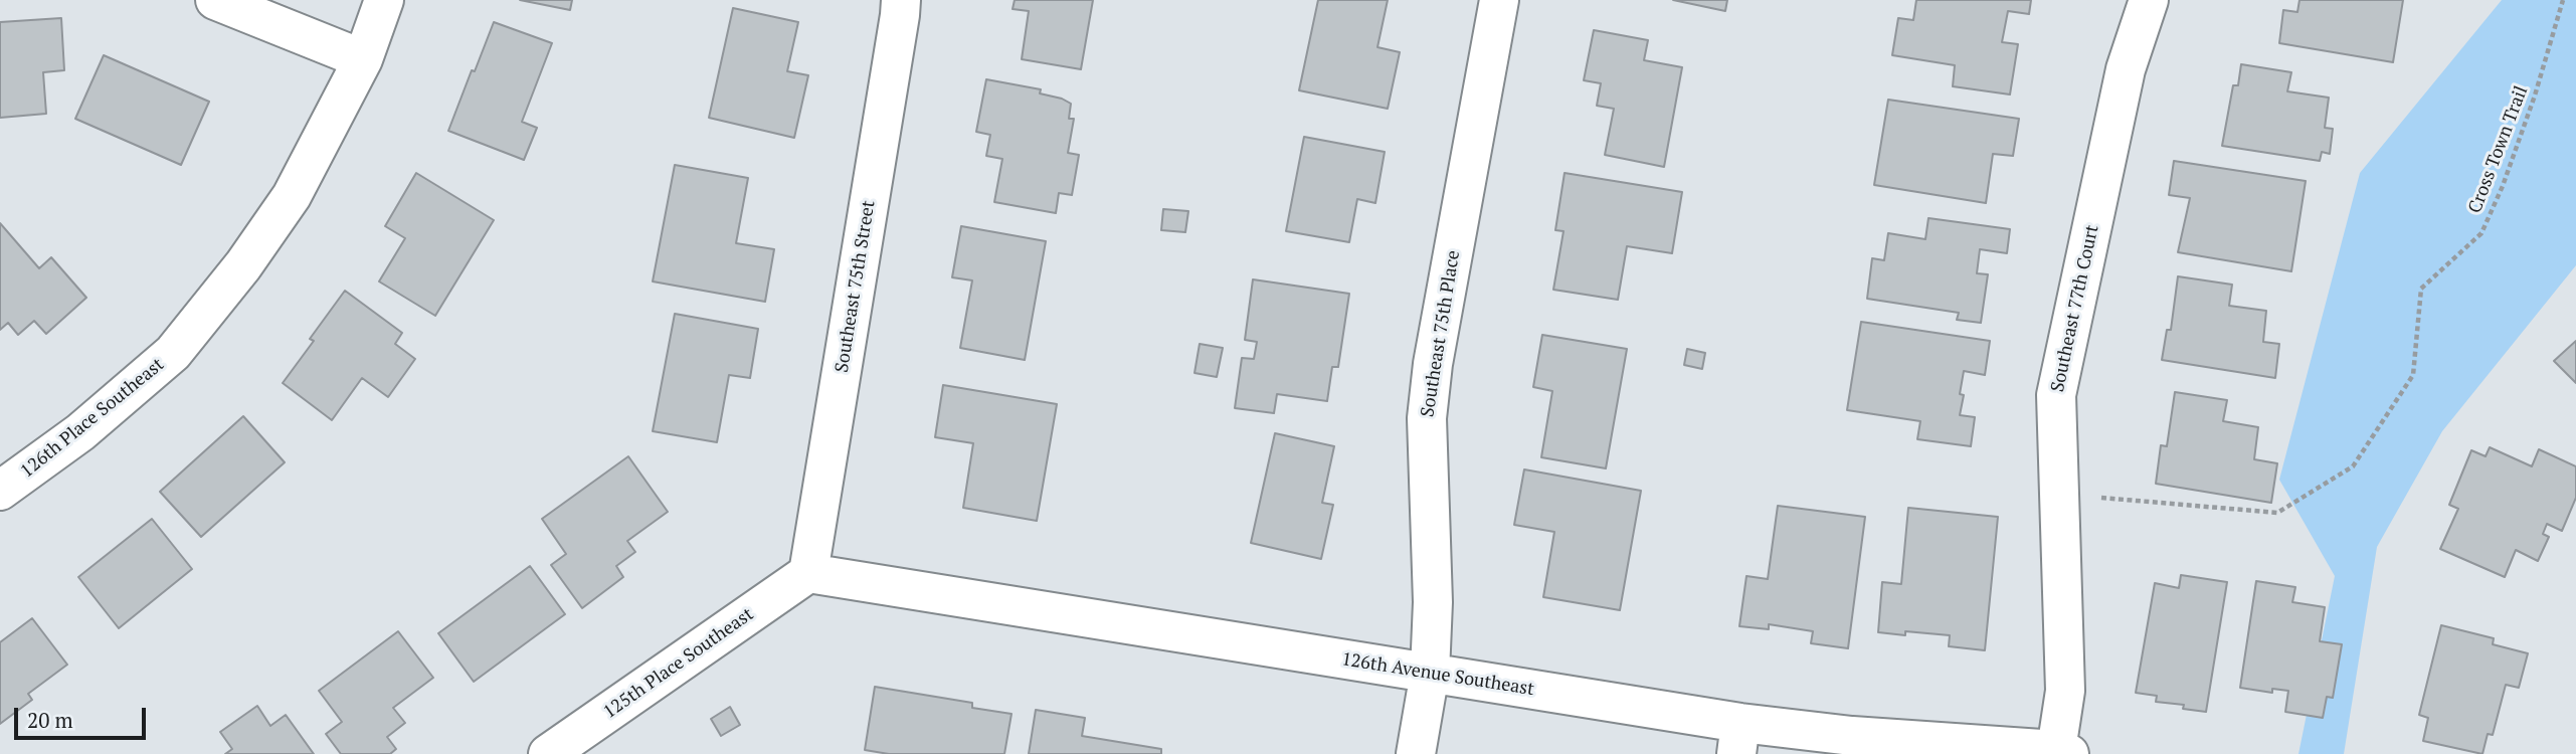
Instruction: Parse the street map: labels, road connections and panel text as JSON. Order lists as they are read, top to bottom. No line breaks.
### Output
{"streets":{"street":["Southeast 75th Street","Southeast 77th Court","Southeast 75th Place","126th Place Southeast","125th Place Southeast","126th Avenue Southeast"],"path":["Cross Town Trail"]},"crossings":[["Cross Town Trail","Southeast 77th Court"],["Southeast 75th Street","125th Place Southeast"],["Southeast 75th Street","126th Avenue Southeast"],["Southeast 77th Court","126th Avenue Southeast"],["Southeast 75th Place","126th Avenue Southeast"],["125th Place Southeast","126th Avenue Southeast"]],"scale_bar":"20 m"}
